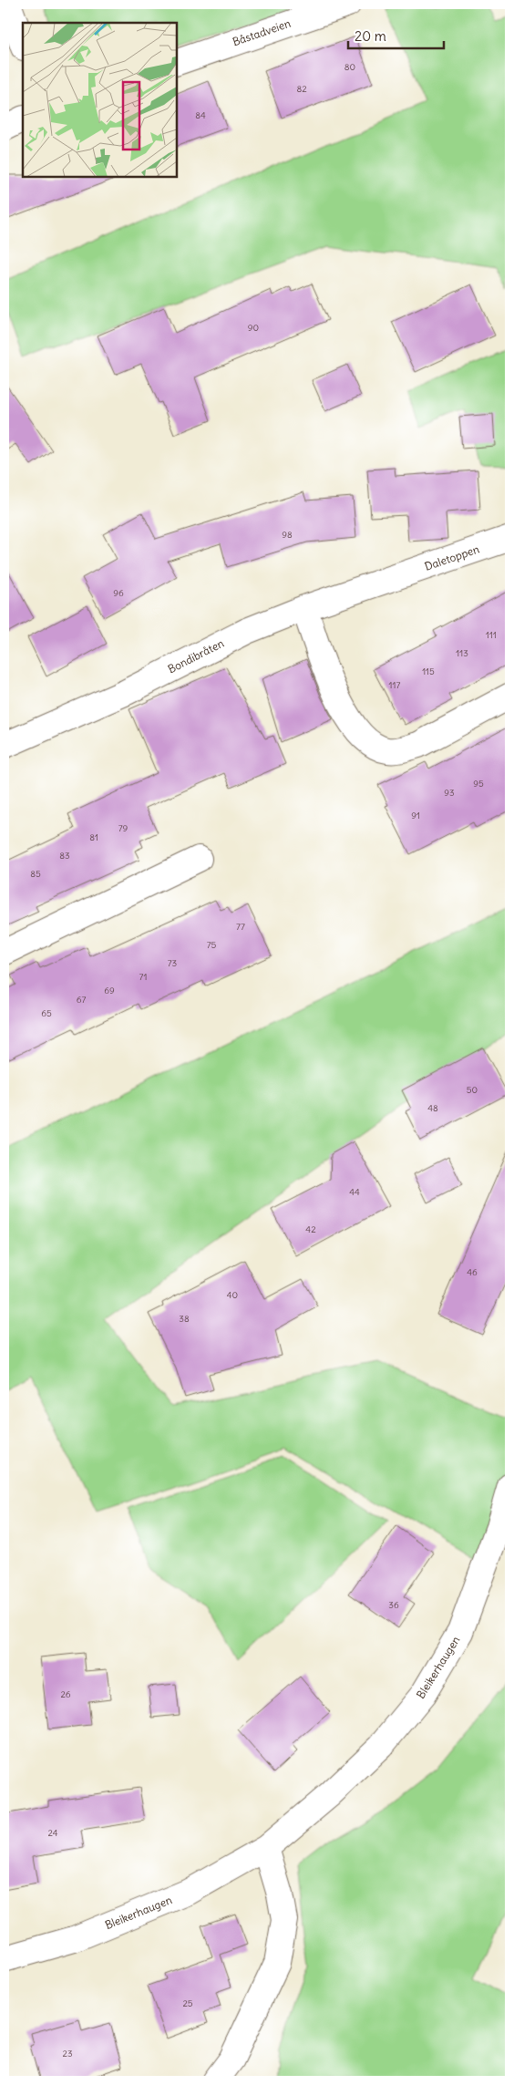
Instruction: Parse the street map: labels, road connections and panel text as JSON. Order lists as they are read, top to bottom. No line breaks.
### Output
{"streets":{"street":["Båstadveien","Daletoppen","Bondibråten","Bleikerhaugen"]},"crossings":[["Daletoppen","Bondibråten"]],"house_numbers":["80","82","84","90","98","96","111","113","115","117","95","93","91","79","81","83","85","77","75","73","71","69","67","65","50","48","44","42","46","40","38","36","26","24","25","23"],"scale_bar":"20 m"}
